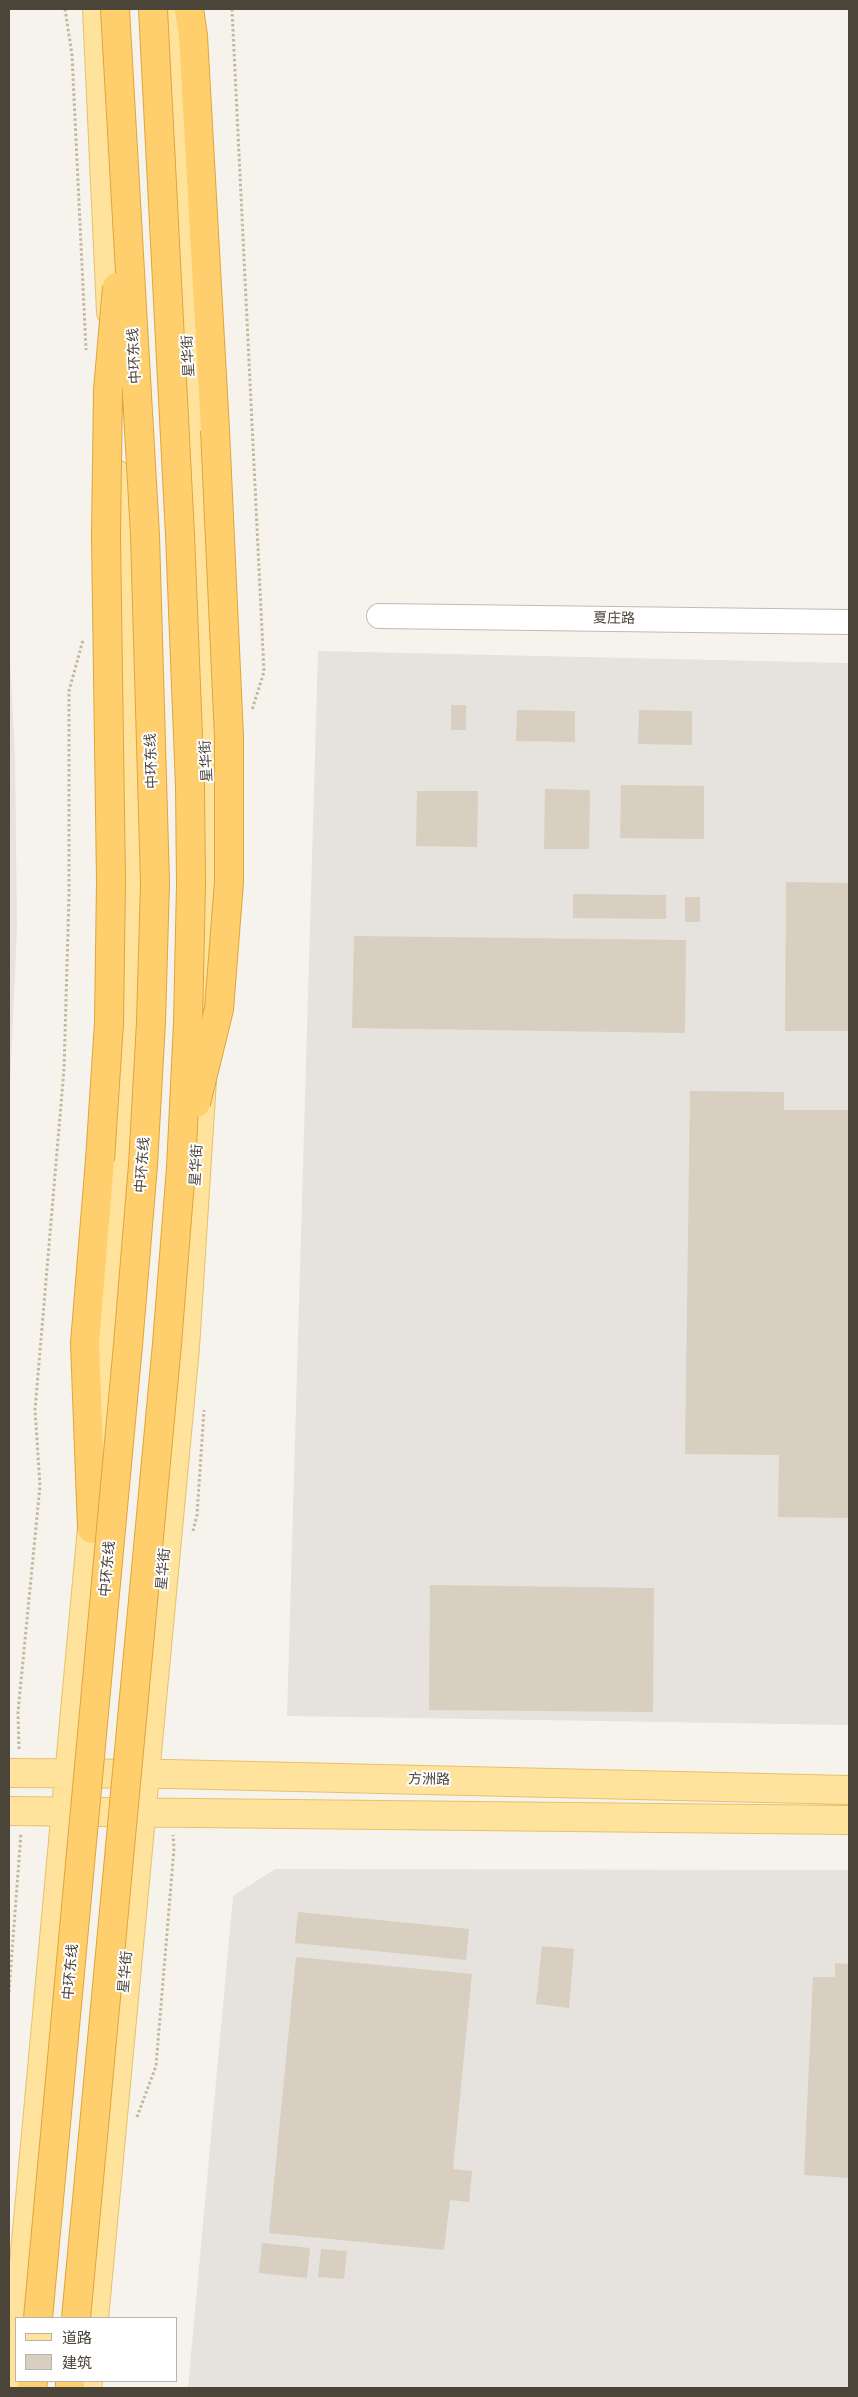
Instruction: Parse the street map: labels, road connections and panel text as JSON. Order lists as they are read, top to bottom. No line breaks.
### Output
{"streets":{"highway":["中环东线"],"main road":["星华街","方洲路"],"street":["夏庄路"]},"crossings":[["星华街","方洲路"]],"legend":["道路","建筑"]}
